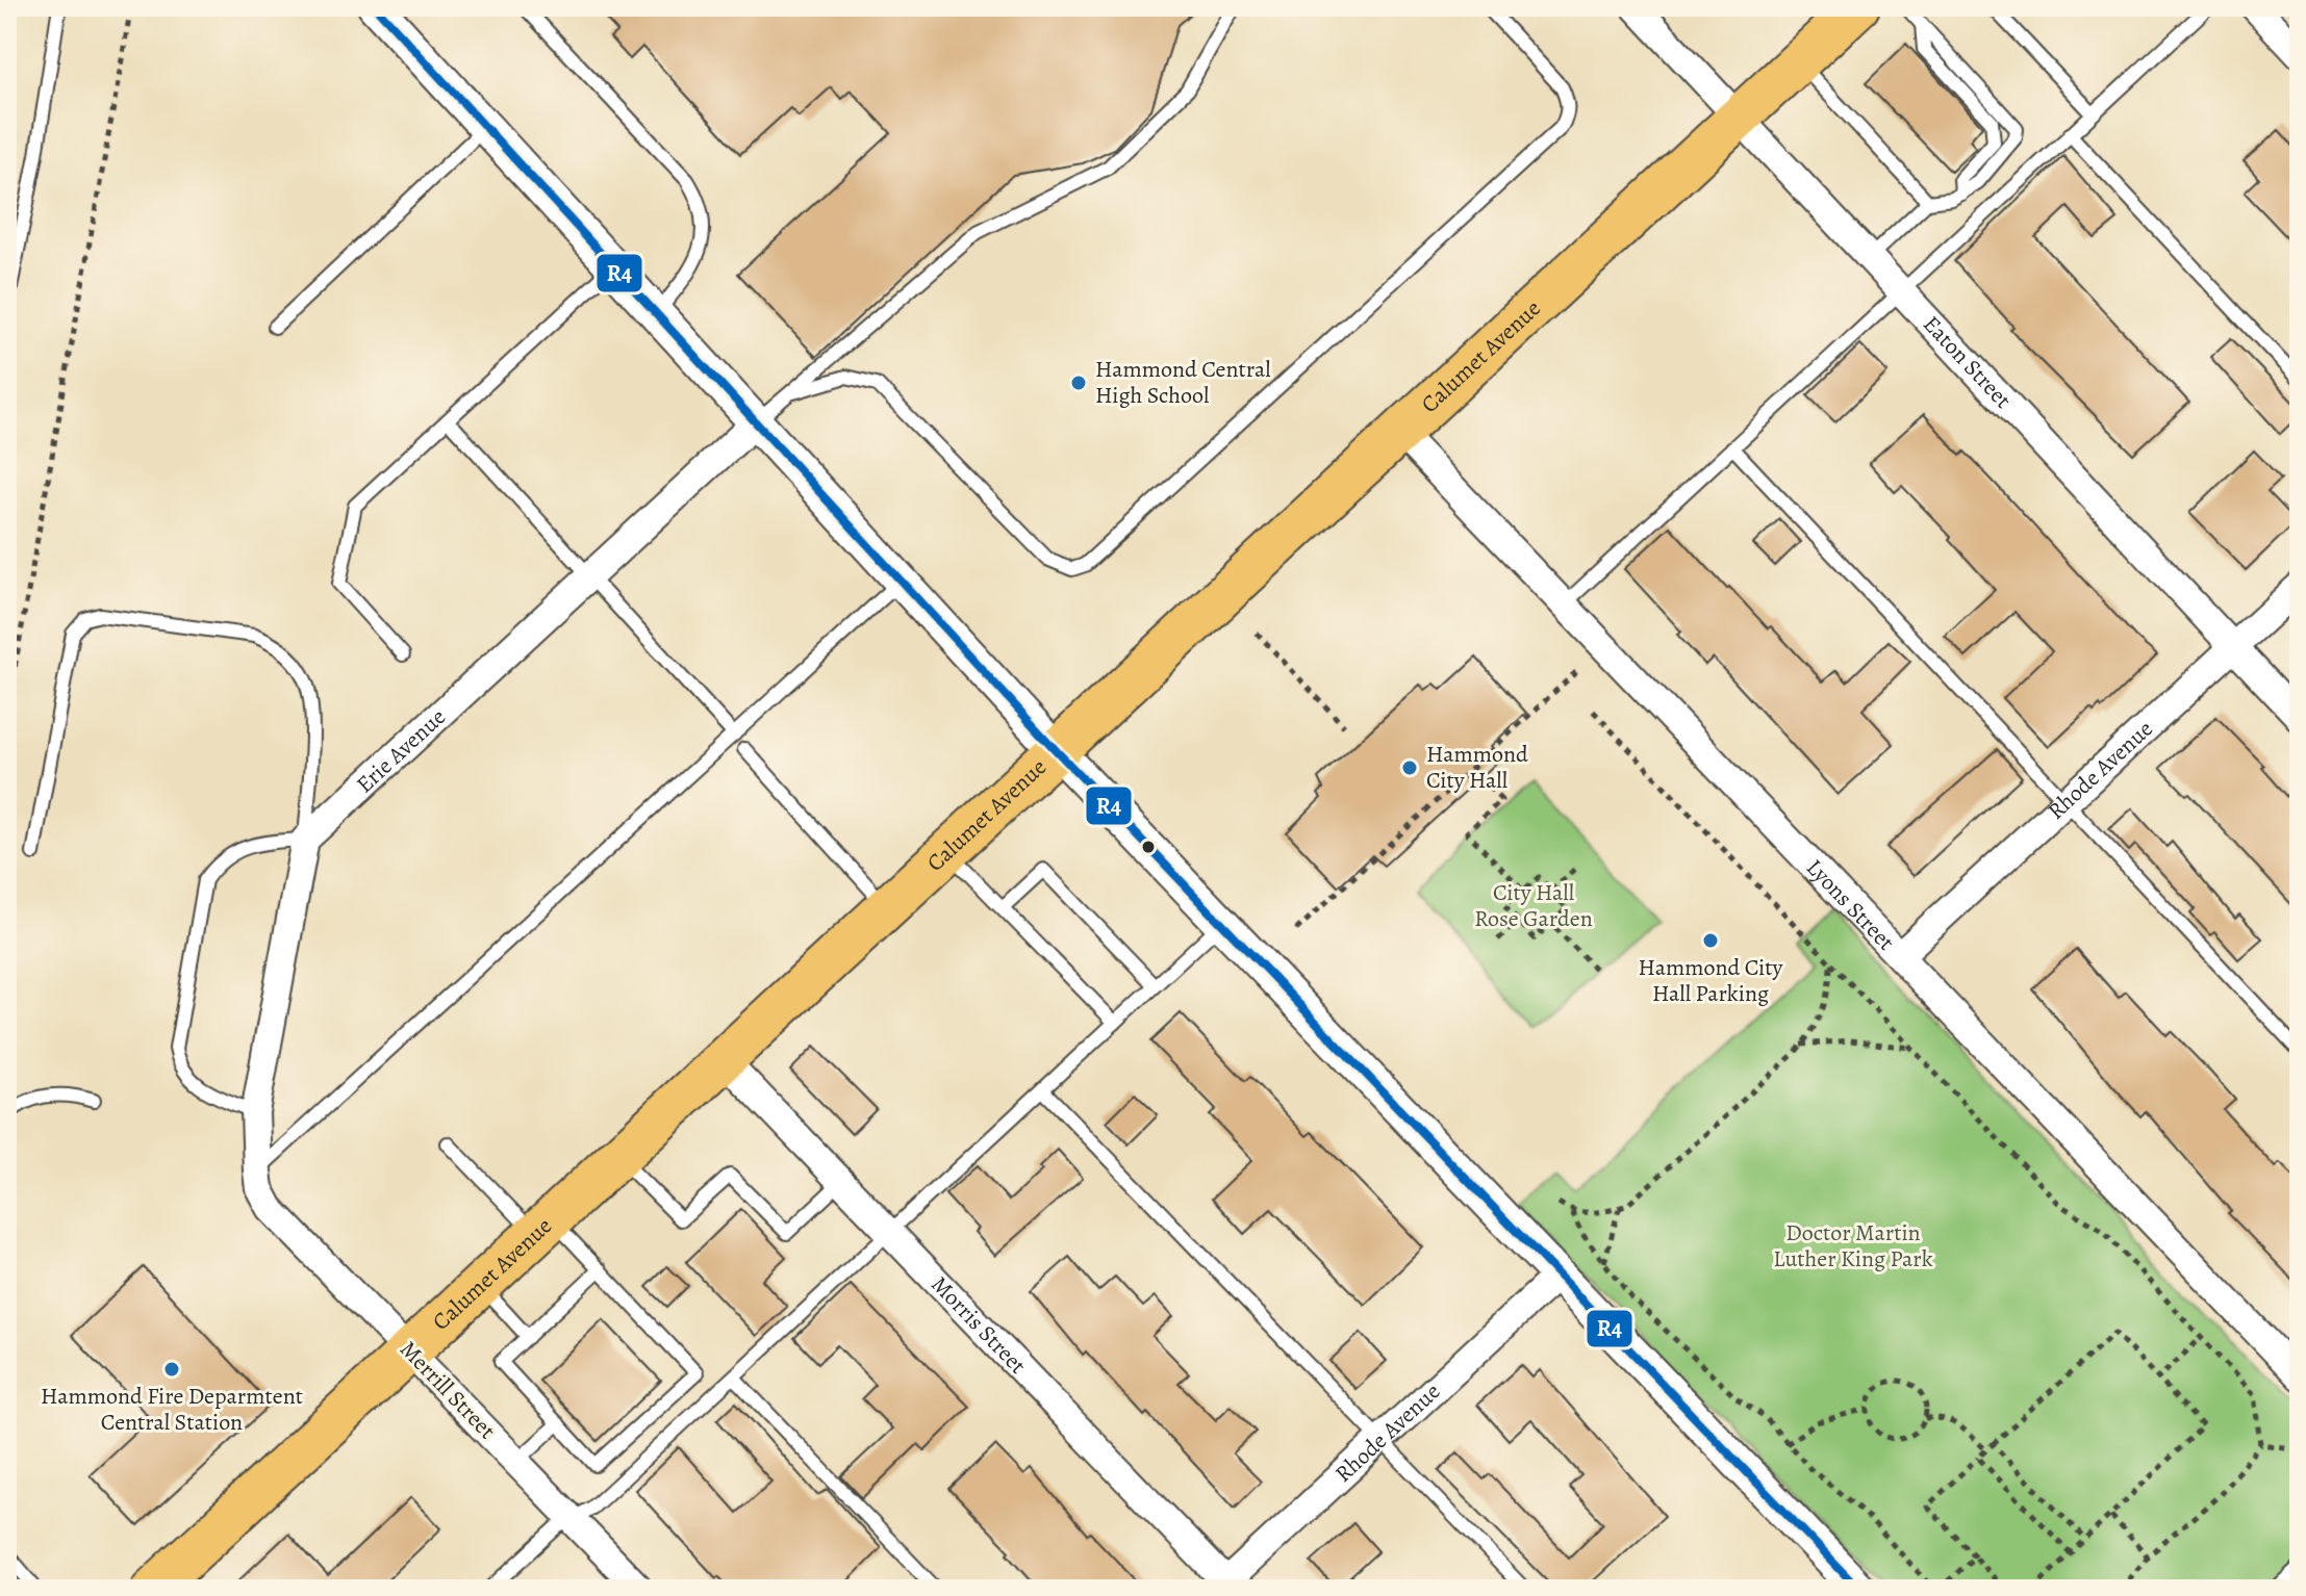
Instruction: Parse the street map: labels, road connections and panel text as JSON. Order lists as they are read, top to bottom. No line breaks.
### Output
{"streets":{"main road":["Calumet Avenue"],"street":["Eaton Street","Erie Avenue","Rhode Avenue","Lyons Street","Morris Street","Merrill Street"]},"crossings":[["Calumet Avenue","Eaton Street"],["Calumet Avenue","Lyons Street"],["Calumet Avenue","Morris Street"],["Calumet Avenue","Merrill Street"],["Eaton Street","Rhode Avenue"],["Rhode Avenue","Lyons Street"],["Rhode Avenue","Morris Street"]],"parks":["City Hall Rose Garden","Doctor Martin Luther King Park"],"places":["Hammond Central High School","Hammond City Hall","Hammond City Hall Parking","Hammond Fire Deparmtent Central Station"],"lines":["transit line R4"]}
